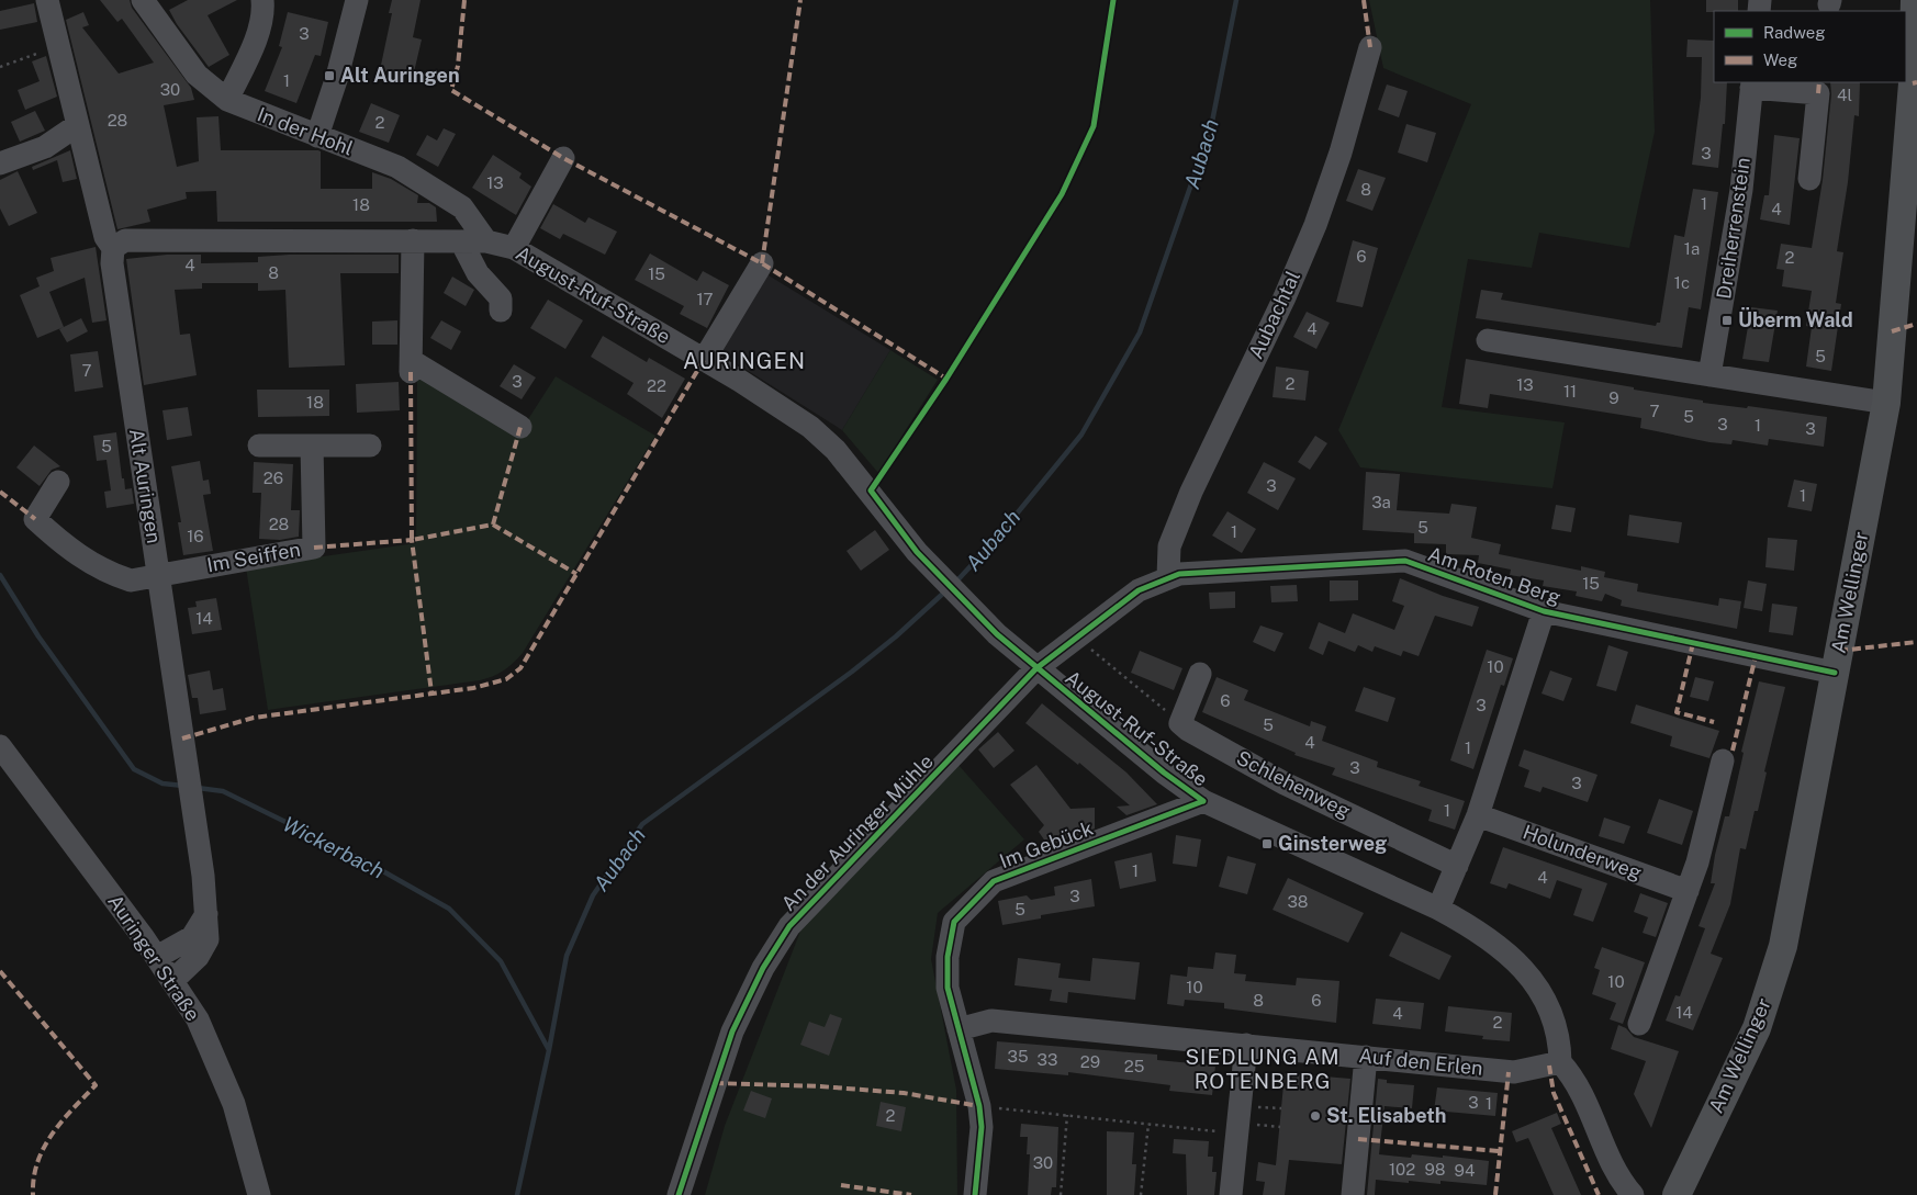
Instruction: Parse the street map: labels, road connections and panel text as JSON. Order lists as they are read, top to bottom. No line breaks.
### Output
{"streets":{"main road":["Am Wellinger"],"street":["In der Hohl","Dreiherrenstein","August-Ruf-Straße","Aubachtal","Alt Auringen","Im Seiffen","Am Roten Berg","Schlehenweg","An der Auringer Mühle","Im Gebück","Holunderweg","Auringer Straße","Auf den Erlen"]},"crossings":[["In der Hohl","August-Ruf-Straße"],["August-Ruf-Straße","Alt Auringen"],["August-Ruf-Straße","Am Roten Berg"],["August-Ruf-Straße","An der Auringer Mühle"],["August-Ruf-Straße","Im Gebück"],["August-Ruf-Straße","Auf den Erlen"],["Aubachtal","Am Roten Berg"],["Alt Auringen","Im Seiffen"],["Alt Auringen","Auringer Straße"],["Am Roten Berg","Am Wellinger"],["Am Roten Berg","An der Auringer Mühle"],["Im Gebück","Auf den Erlen"]],"districts":["AURINGEN","SIEDLUNG AM ROTENBERG"],"water":["Aubach","Wickerbach"],"places":{"transit":["Alt Auringen","Überm Wald","Ginsterweg"],"other":["St. Elisabeth"]},"house_numbers":["3","1","30","4l","28","2","3","13","8","1","18","4","1a","6","2","4","8","15","1c","17","4","5","7","3","2","13","22","11","9","18","7","5","3","1","3","5","26","3","1","3a","28","5","1","16","15","14","10","6","3","5","4","1","3","3","1","1","4","3","38","5","10","10","8","6","14","4","2","35","33","29","25","3","1","2","30","102","98","94"],"legend":["Radweg","Weg"]}
